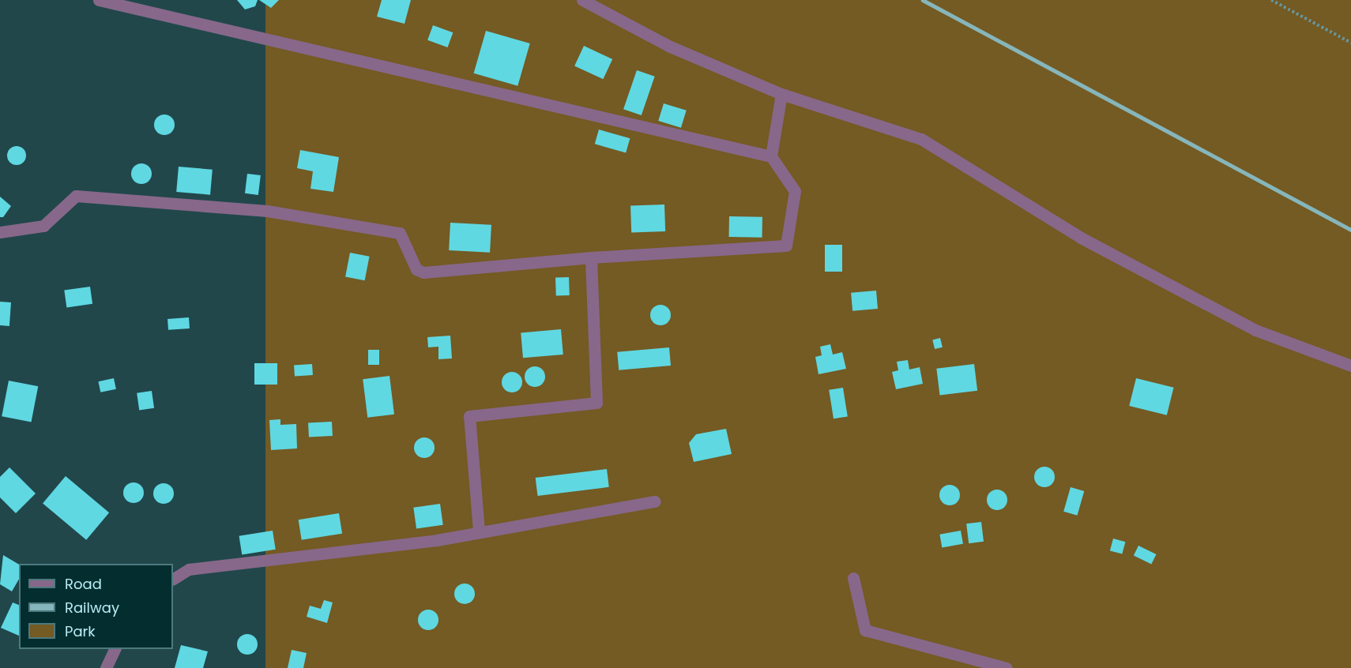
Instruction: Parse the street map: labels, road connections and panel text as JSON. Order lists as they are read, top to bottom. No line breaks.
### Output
{"legend":["Road","Railway","Park"]}
